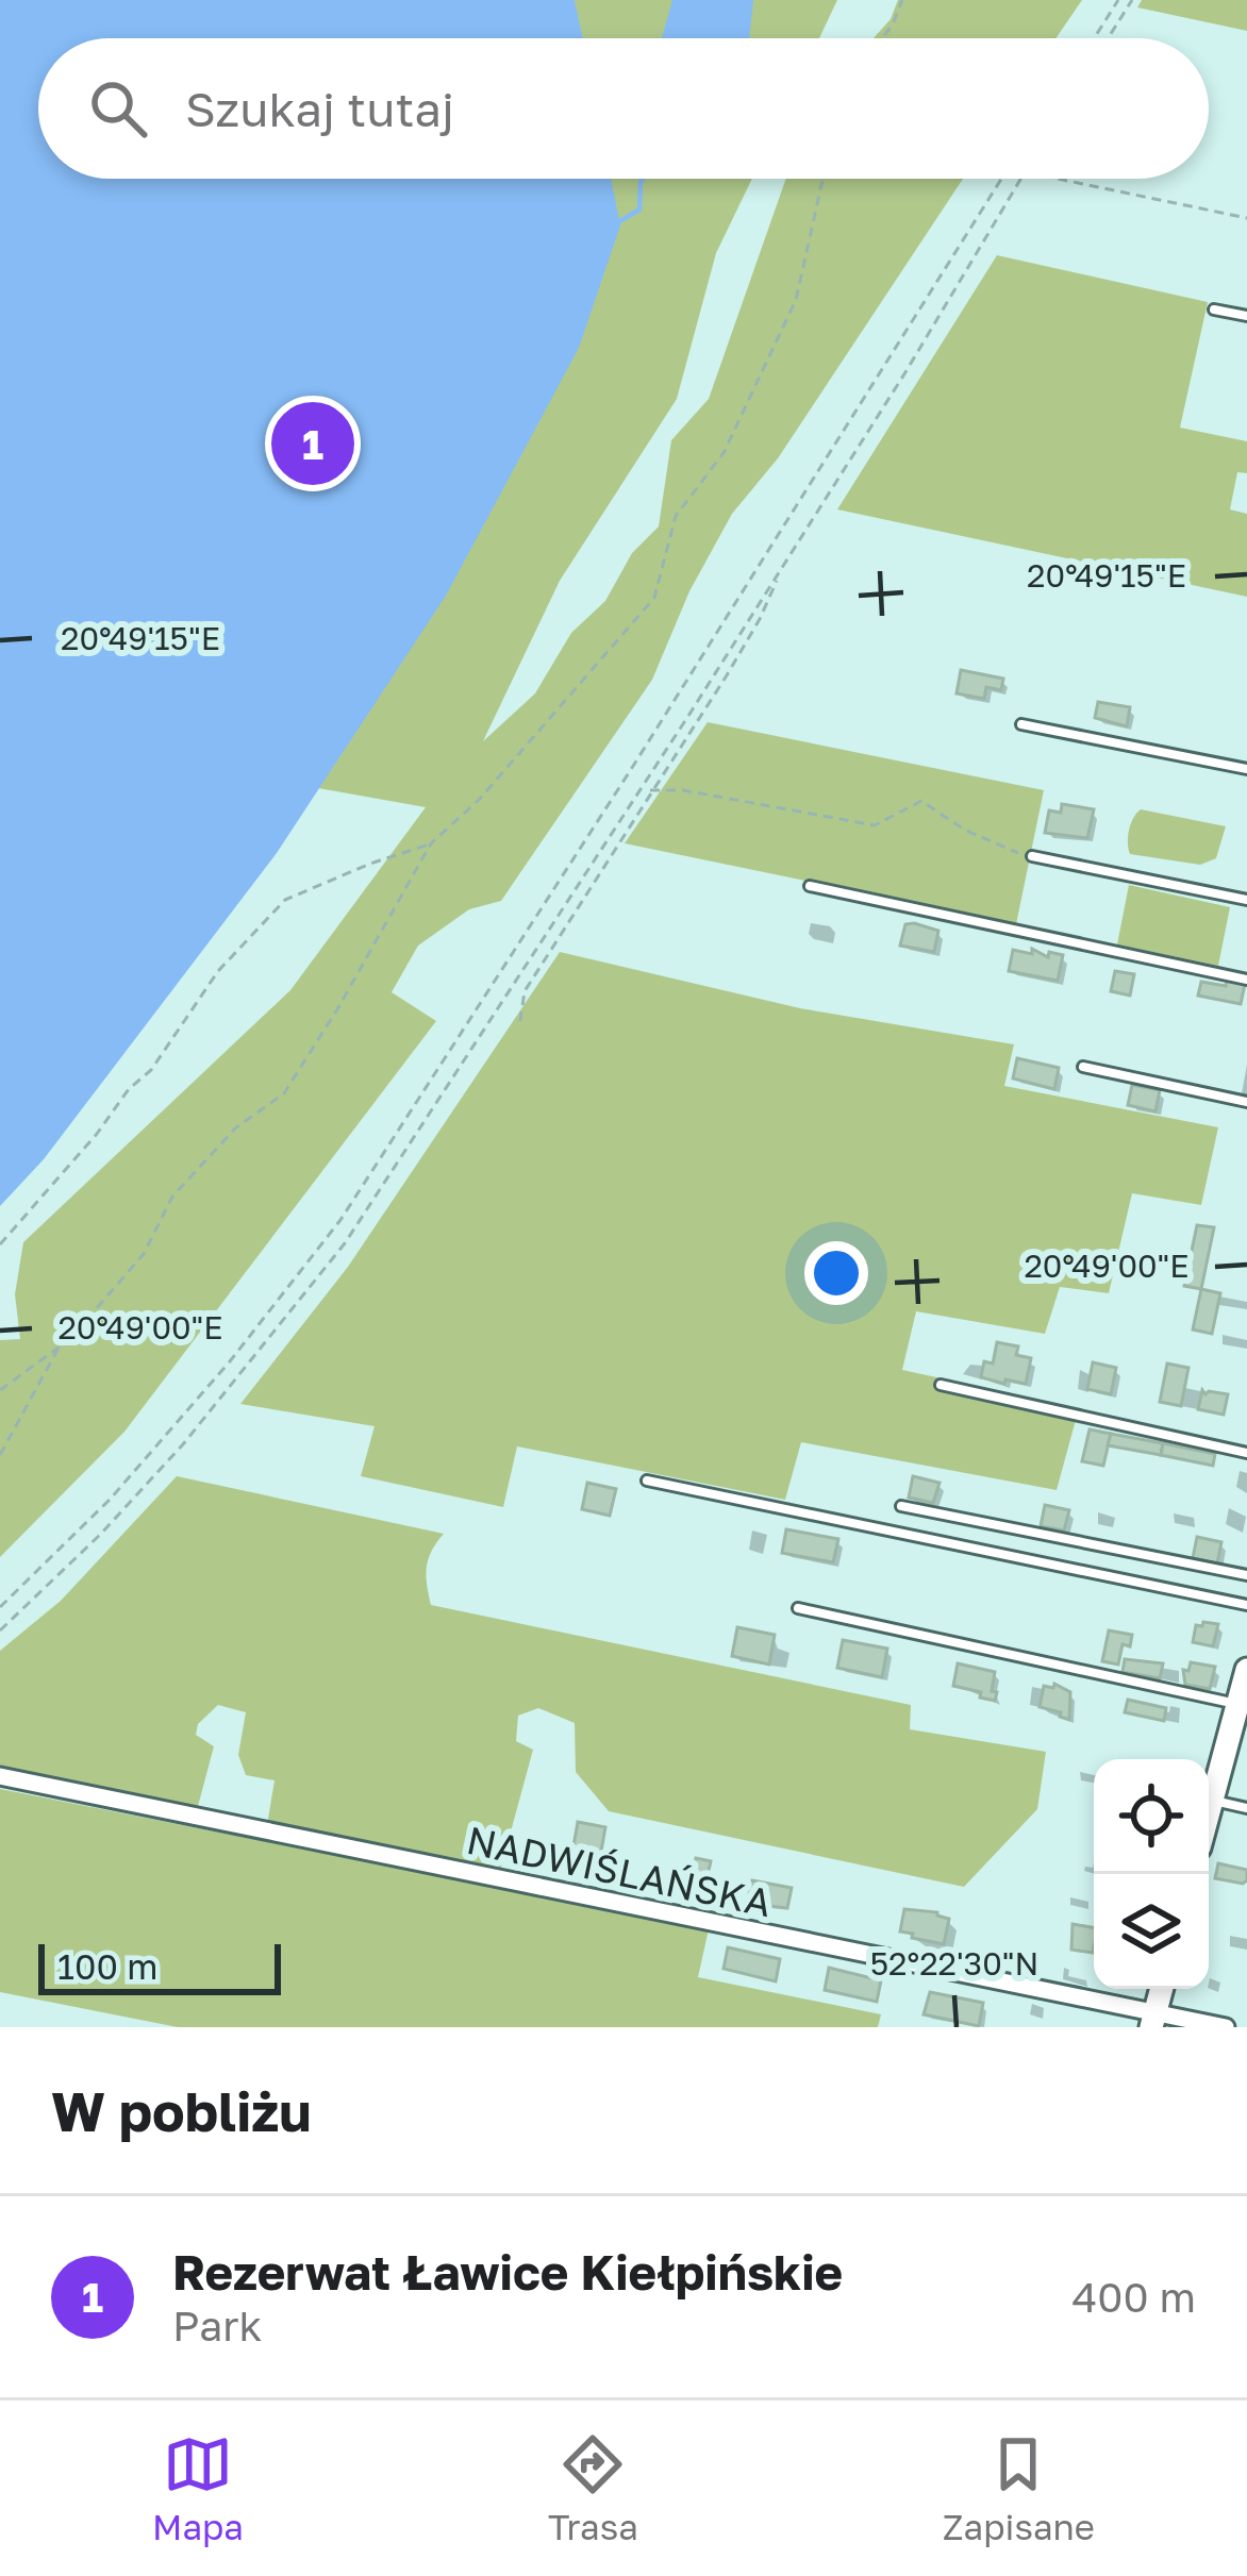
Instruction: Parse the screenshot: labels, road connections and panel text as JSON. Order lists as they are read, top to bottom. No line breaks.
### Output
{"streets":{"street":["NADWIŚLAŃSKA"]},"scale_bar":"100 m","page":{"search":"Szukaj tutaj","pins":"1","scale":"100 m","heading":"W pobliżu","list":[{"mark":"1","name":"Rezerwat Ławice Kiełpińskie","note":"Park","value":"400 m"}],"nav":["Mapa","Trasa","Zapisane"]},"coordinates":["20°49'15\"E","20°49'00\"E","52°22'30\"N"]}
